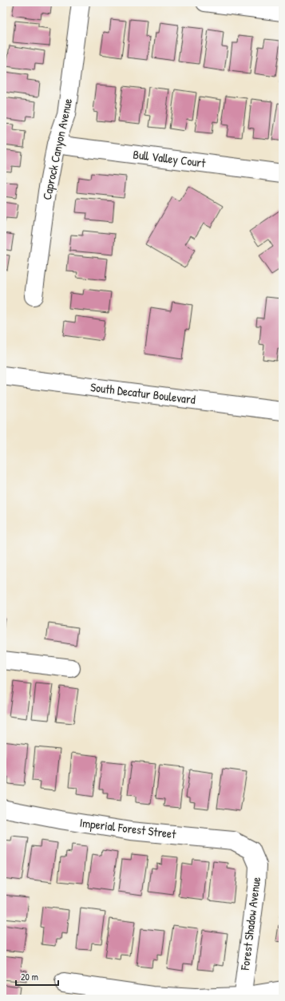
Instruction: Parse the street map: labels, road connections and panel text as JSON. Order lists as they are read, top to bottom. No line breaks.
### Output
{"streets":{"street":["Caprock Canyon Avenue","Bull Valley Court","South Decatur Boulevard","Imperial Forest Street","Forest Shadow Avenue"]},"crossings":[["Caprock Canyon Avenue","Bull Valley Court"],["Imperial Forest Street","Forest Shadow Avenue"]],"scale_bar":"20 m"}
